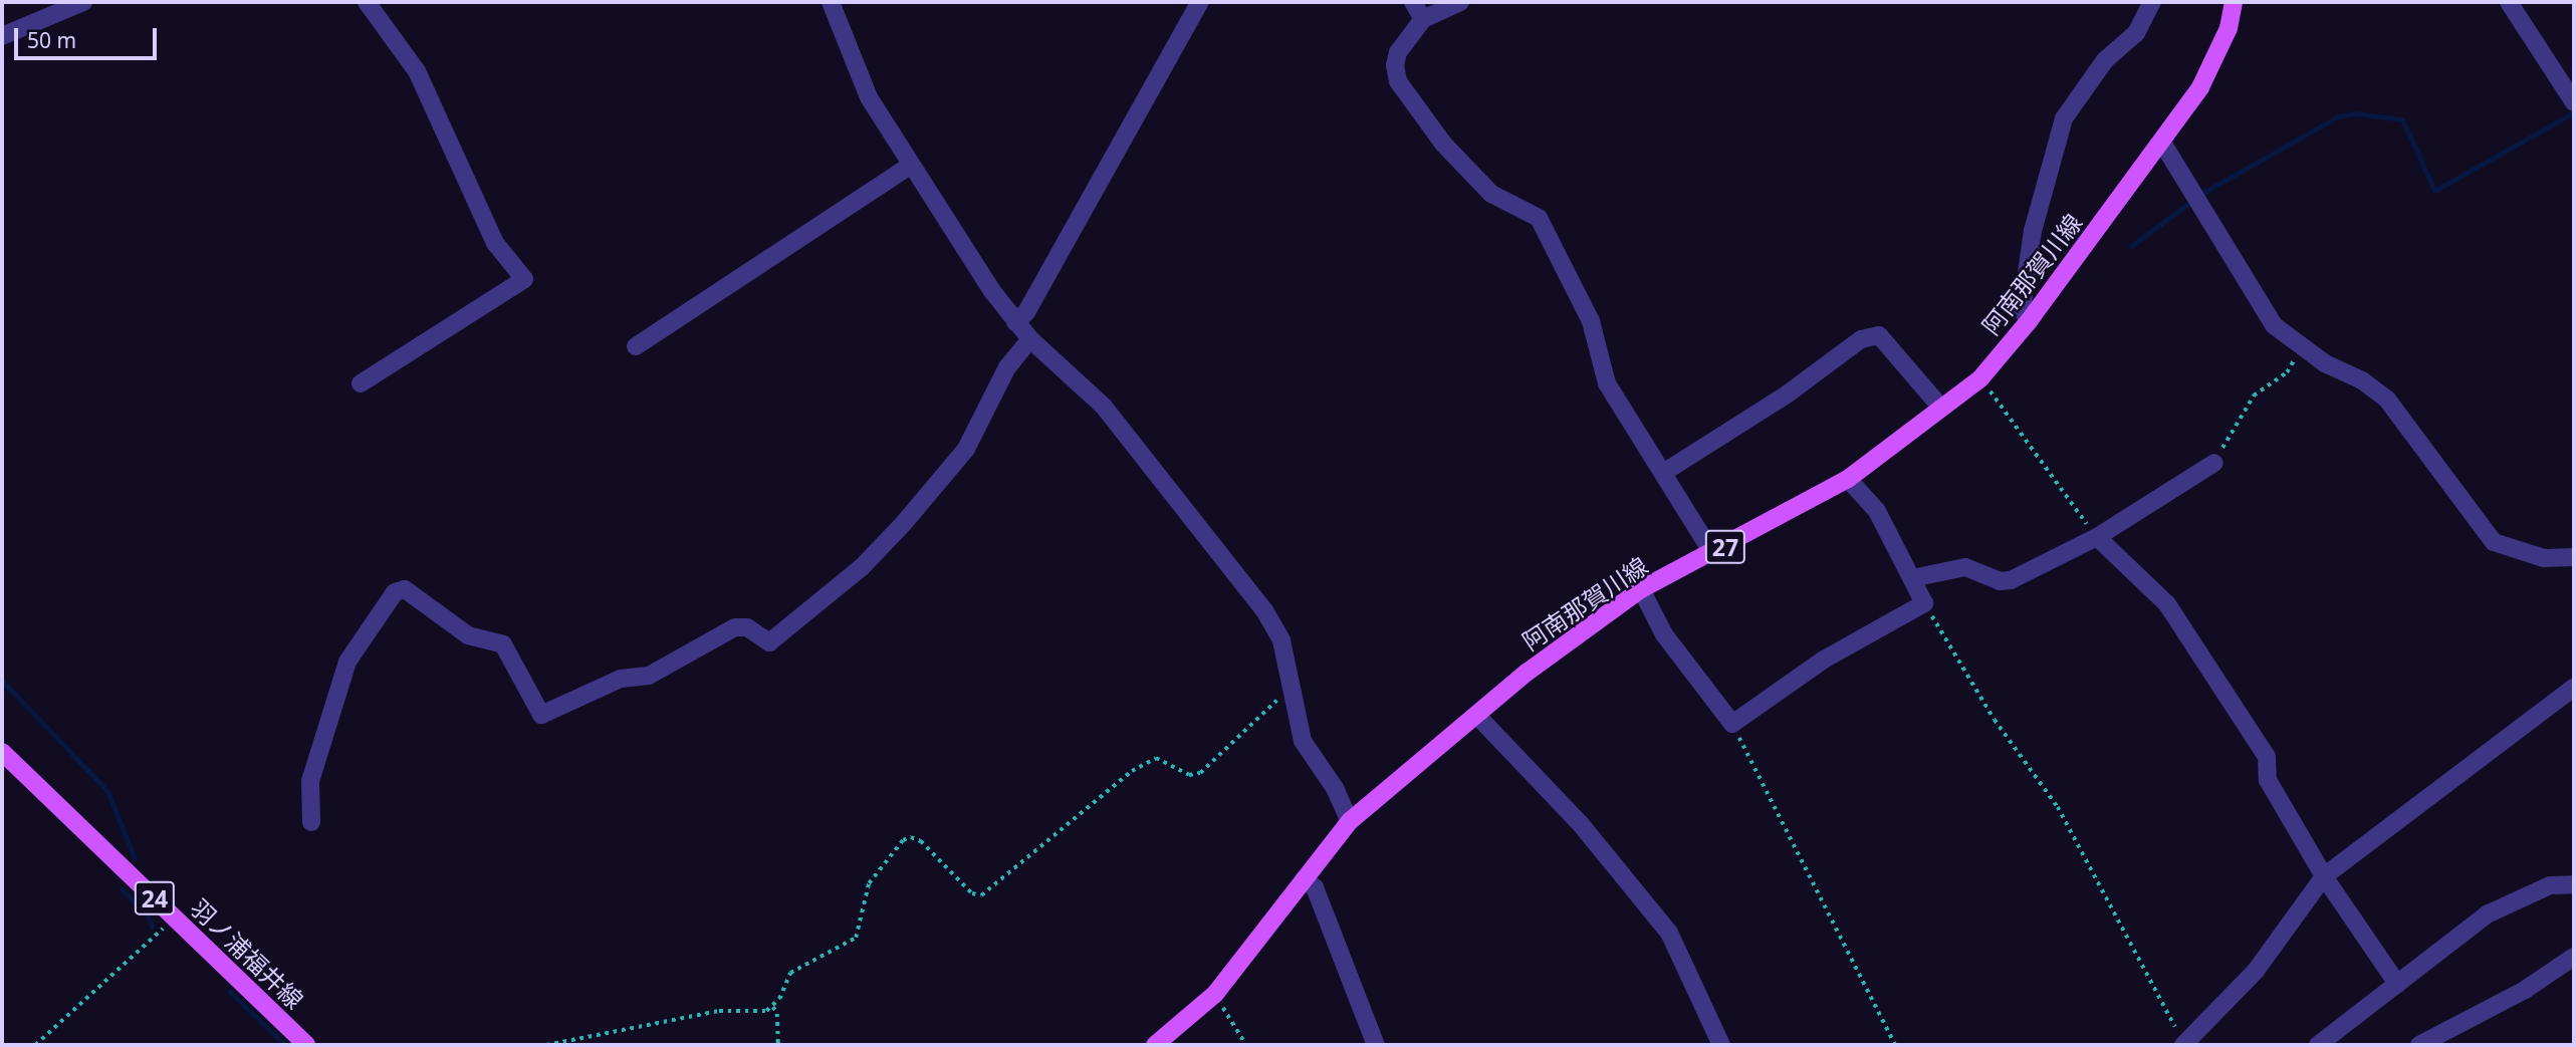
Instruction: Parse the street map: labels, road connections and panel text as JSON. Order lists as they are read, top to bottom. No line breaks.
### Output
{"streets":{"main road":["阿南那賀川線","27","24","羽ノ浦福井線"]},"scale_bar":"50 m"}
